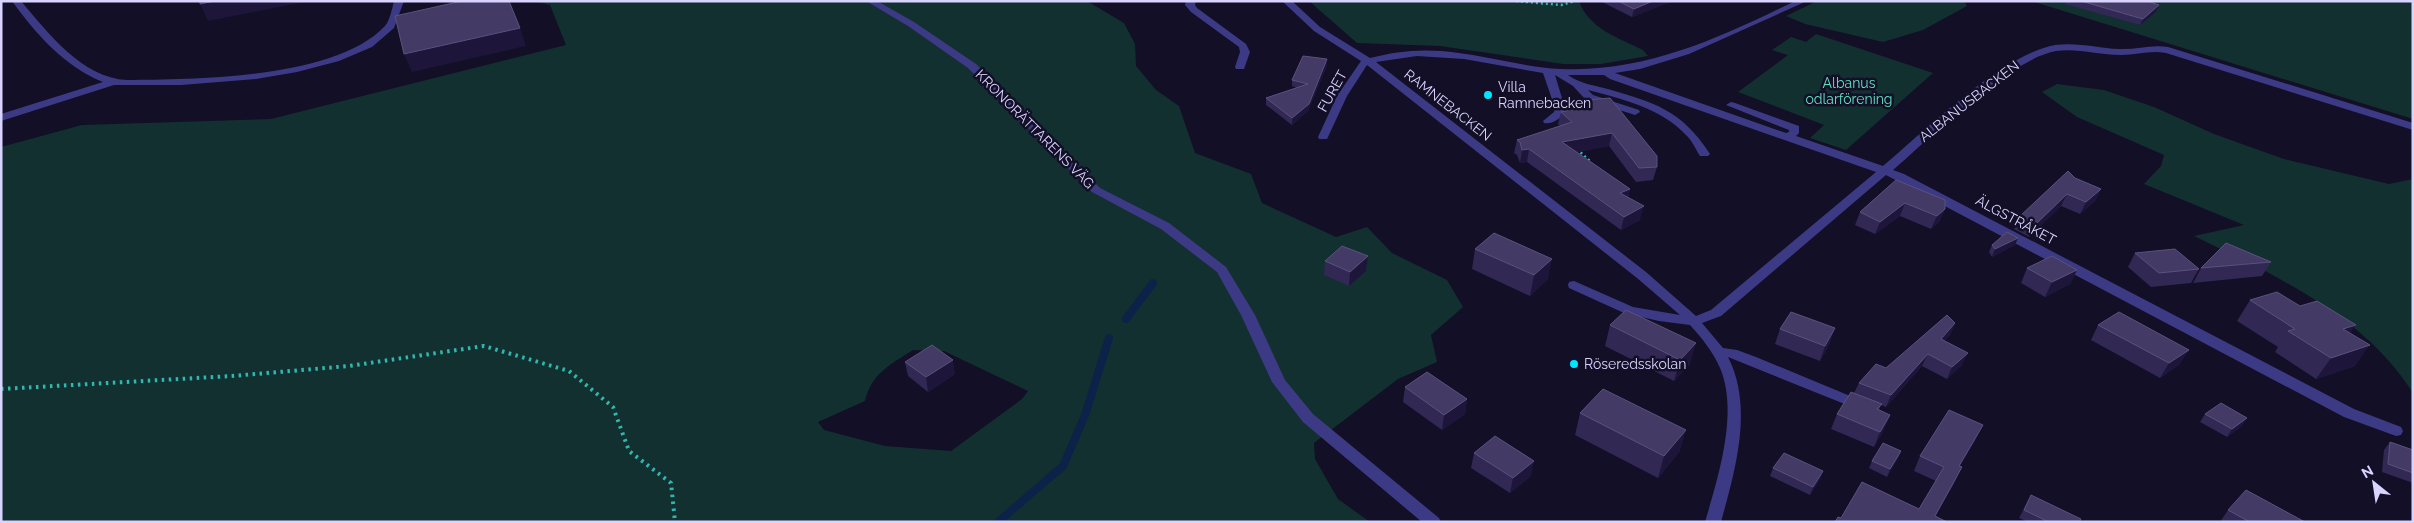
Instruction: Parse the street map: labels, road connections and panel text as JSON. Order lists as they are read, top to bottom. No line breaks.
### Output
{"streets":{"street":["FURET","ALBANUSBACKEN","RAMNEBACKEN","KRONORÄTTARENS VÄG","ÄLGSTRÅKET"]},"crossings":[["FURET","RAMNEBACKEN"],["ALBANUSBACKEN","RAMNEBACKEN"],["ALBANUSBACKEN","ÄLGSTRÅKET"],["RAMNEBACKEN","ÄLGSTRÅKET"]],"parks":["Albanus odlarförening"],"places":["Villa Ramnebacken","Röseredsskolan"],"north":"top left"}
